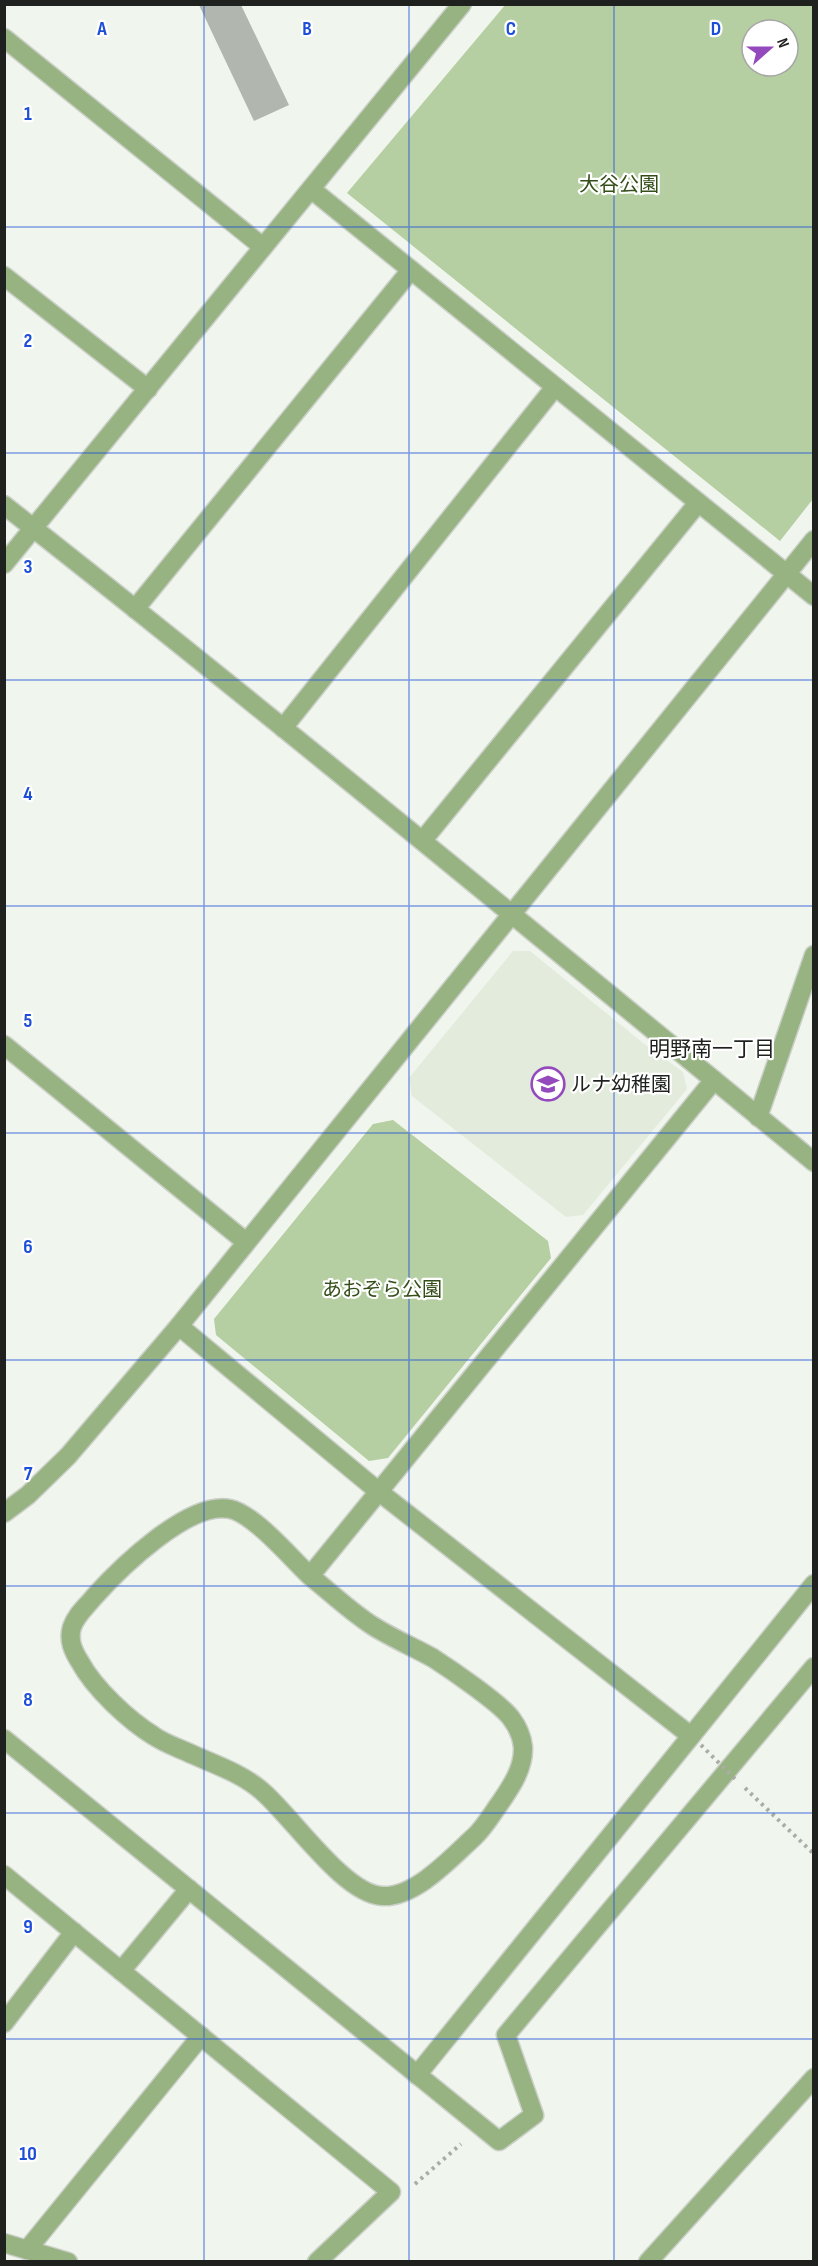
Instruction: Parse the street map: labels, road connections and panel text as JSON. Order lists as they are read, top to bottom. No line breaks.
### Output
{"districts":["明野南一丁目"],"parks":["大谷公園","あおぞら公園"],"places":{"school or university":["ルナ幼稚園"]},"north":"right","grid":{"columns":["A","B","C","D"],"rows":["1","2","3","4","5","6","7","8","9","10"]}}
